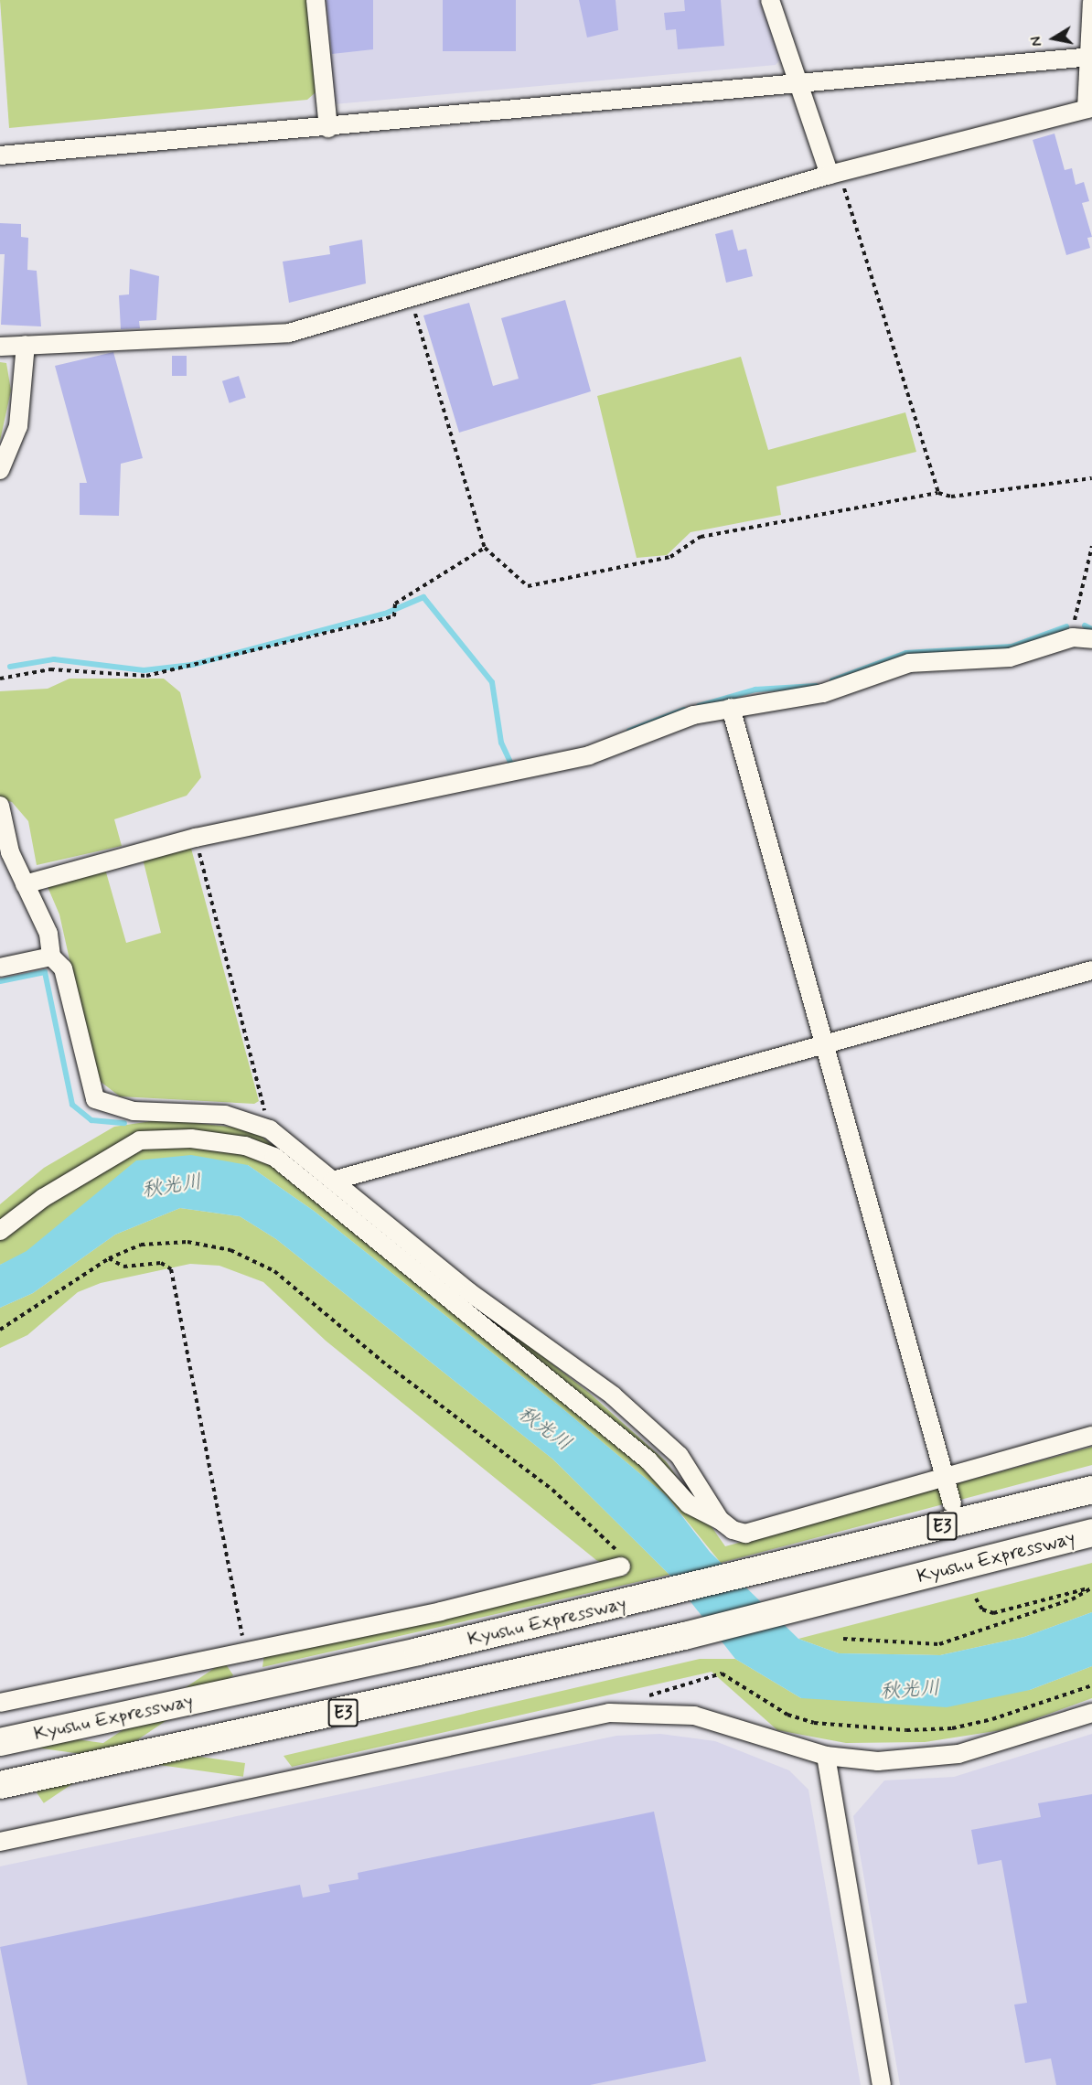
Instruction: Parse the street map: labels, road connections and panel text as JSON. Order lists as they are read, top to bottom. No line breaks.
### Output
{"streets":{"highway":["E3","Kyushu Expressway"]},"water":["秋光川"],"north":"left"}
